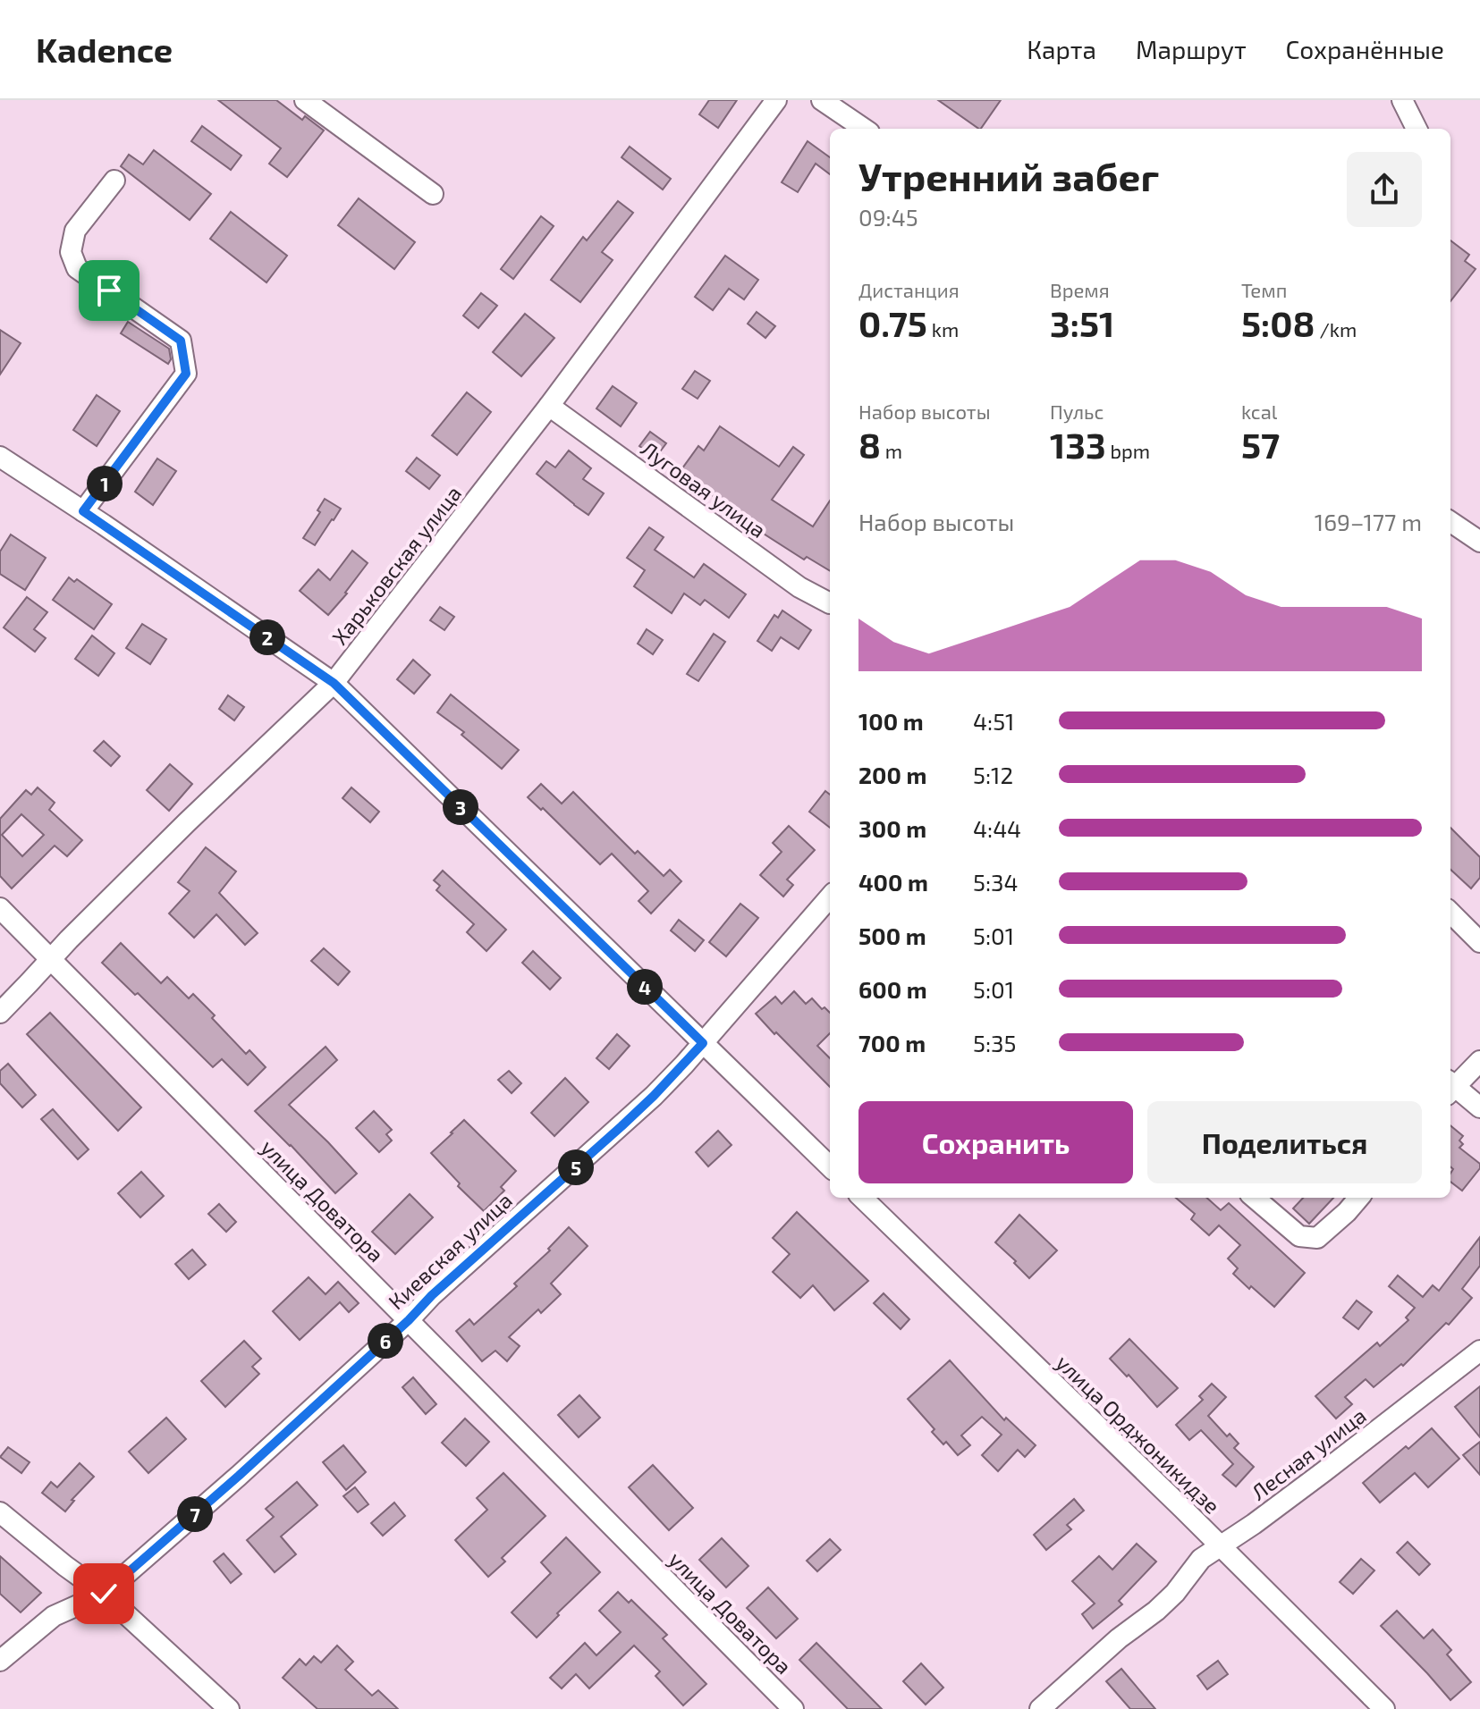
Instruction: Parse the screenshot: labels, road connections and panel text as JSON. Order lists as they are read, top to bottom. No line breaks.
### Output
{"streets":{"street":["Луговая улица","Харьковская улица","улица Доватора","Киевская улица","улица Орджоникидзе","Лесная улица"]},"crossings":[["Луговая улица","Харьковская улица"],["Харьковская улица","улица Доватора"],["улица Доватора","Киевская улица"],["улица Орджоникидзе","Лесная улица"]],"page":{"header":"Kadence","nav":["Карта","Маршрут","Сохранённые"],"heading":["Утренний забег","09:45"],"stats":[["Дистанция","0.75 km"],["Время","3:51"],["Темп","5:08 /km"],["Набор высоты","8 m"],["Пульс","133 bpm"],["kcal","57"]],"pins":["1","2","3","4","5","6","7"],"chart":["Набор высоты","169–177 m"],"list":[{"name":"100 m","note":"4:51"},{"name":"200 m","note":"5:12"},{"name":"300 m","note":"4:44"},{"name":"400 m","note":"5:34"},{"name":"500 m","note":"5:01"},{"name":"600 m","note":"5:01"},{"name":"700 m","note":"5:35"}],"buttons":["Сохранить","Поделиться"]}}
